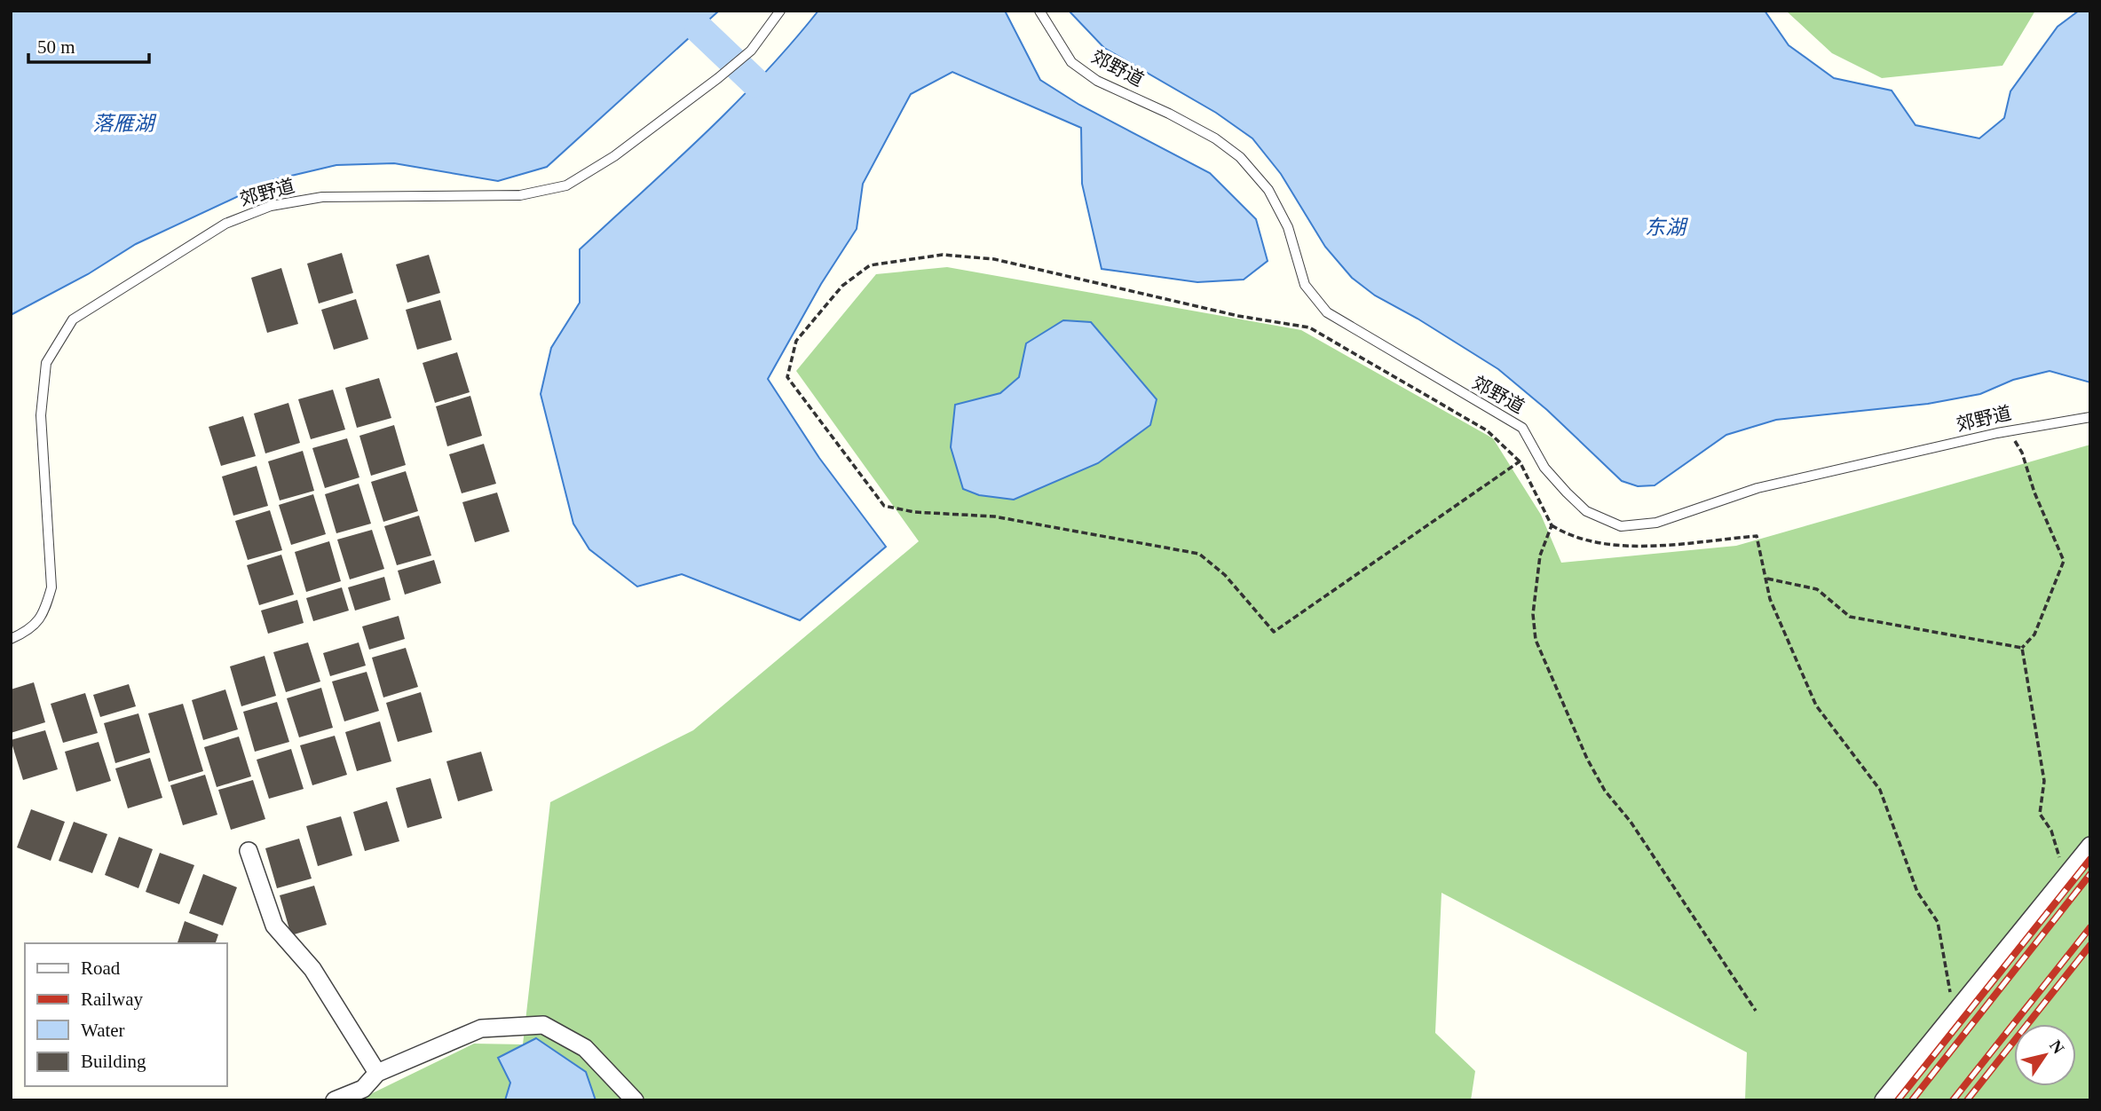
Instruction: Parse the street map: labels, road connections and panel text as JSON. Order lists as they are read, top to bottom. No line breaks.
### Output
{"streets":{"lane":["郊野道"]},"water":["落雁湖","东湖"],"legend":["Road","Railway","Water","Building"],"scale_bar":"50 m","north":"top right"}
